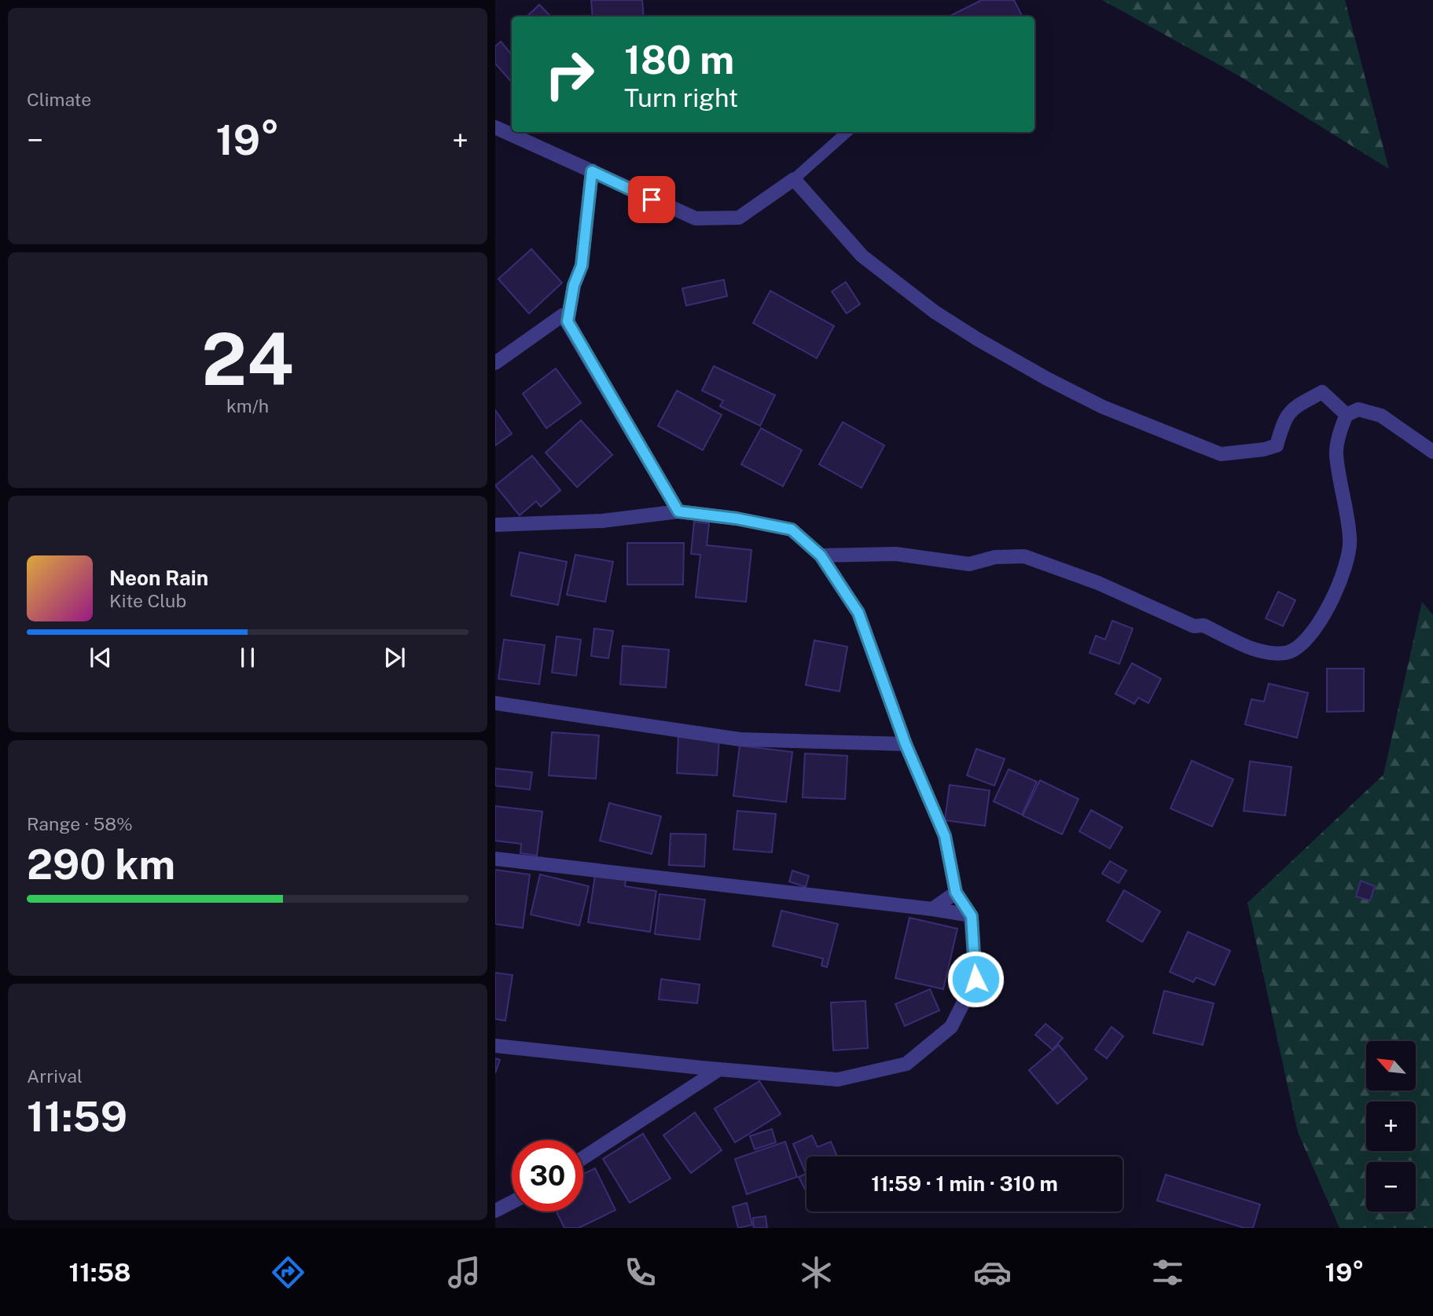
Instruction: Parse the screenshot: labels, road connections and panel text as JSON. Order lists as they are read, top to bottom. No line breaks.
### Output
{"north":"top left","page":{"tile":["Climate",["24","km/h"],["Range · 58%","290 km"],["Arrival","11:59"]],"turn":["180 m","Turn right"],"heat":["−","19°","+"],"song":["Neon Rain","Kite Club"],"map_buttons":["+","−"],"limit":"30","trip":"11:59 · 1 min · 310 m","tabs":["11:58","19°"]}}
